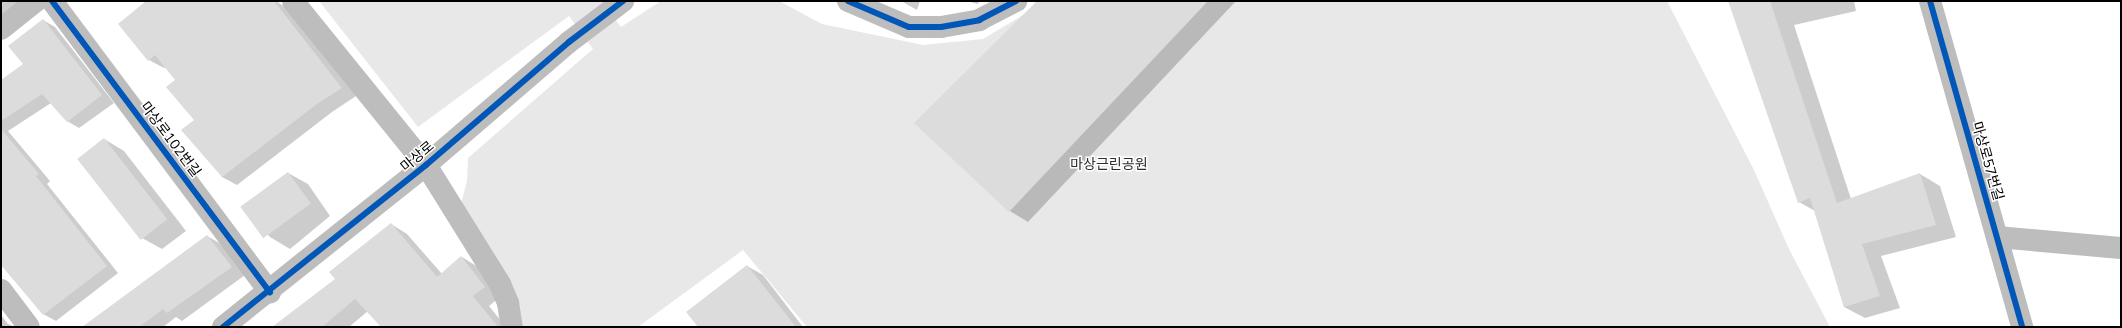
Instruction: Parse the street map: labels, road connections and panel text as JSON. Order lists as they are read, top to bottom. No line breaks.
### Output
{"streets":{"street":["마상로102번길","마상로","마상로57번길"]},"crossings":[["마상로102번길","마상로"]],"parks":["마상근린공원"]}
